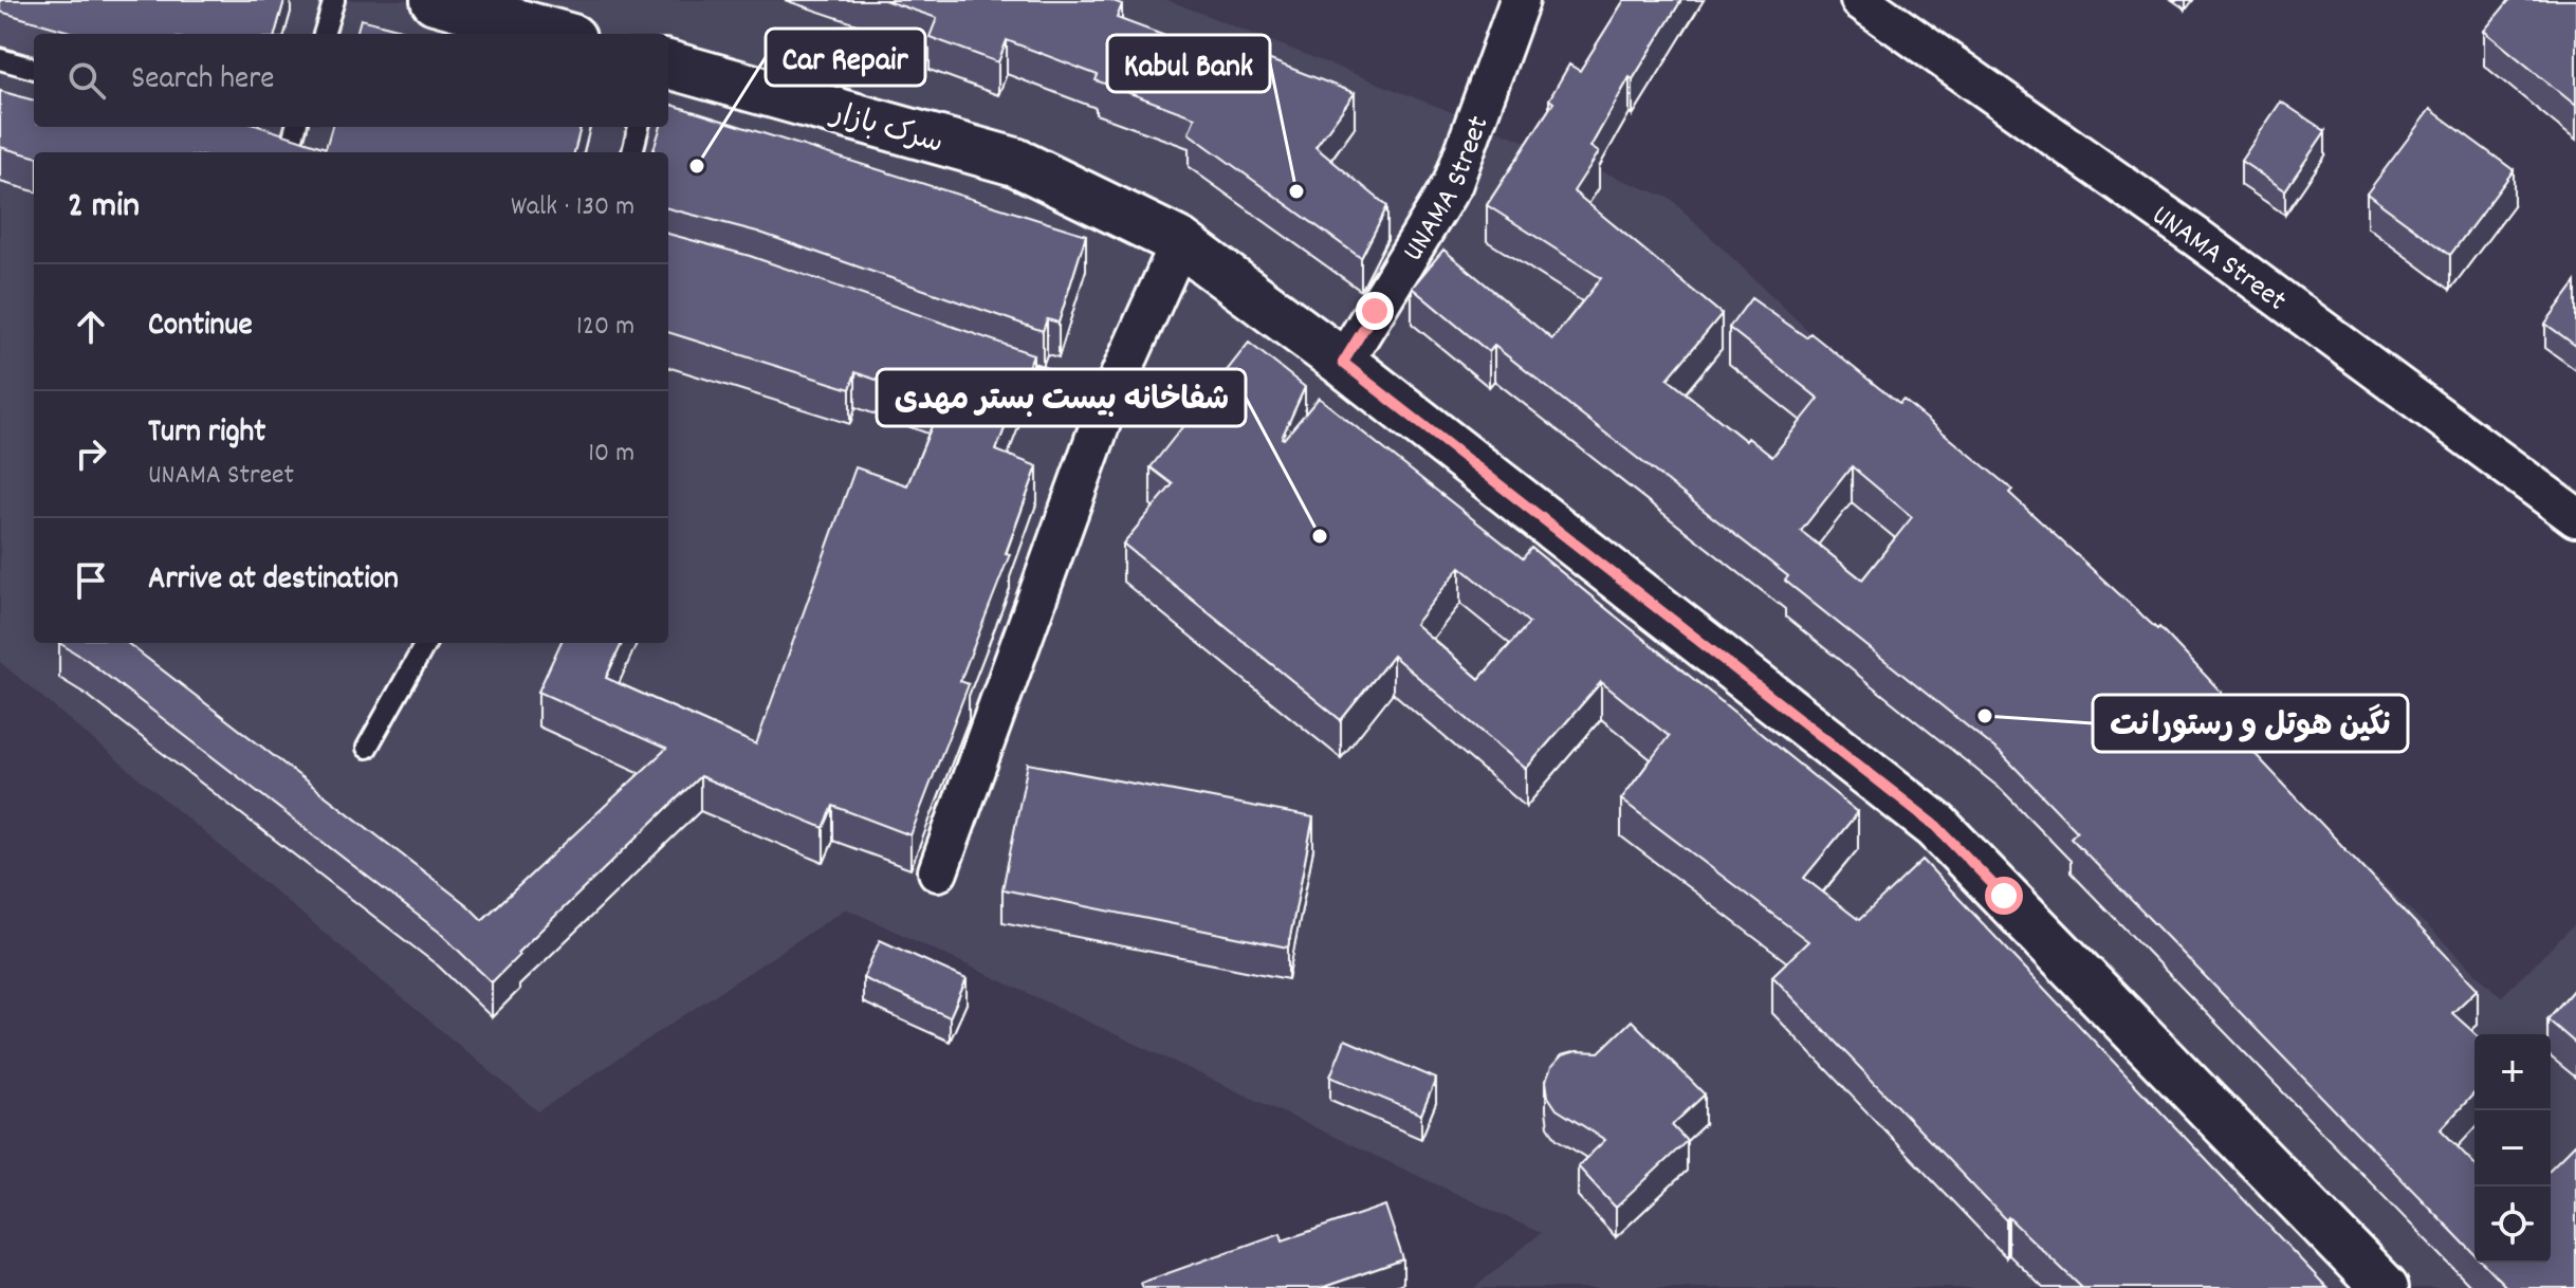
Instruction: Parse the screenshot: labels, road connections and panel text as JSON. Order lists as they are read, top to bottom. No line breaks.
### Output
{"streets":{"main road":["سرک بازار"],"street":["UNAMA Street"]},"crossings":[["سرک بازار","UNAMA Street"]],"places":["Car Repair","Kabul Bank","شفاخانه بیست بستر مهدی","نگین هوتل و رستورانت"],"page":{"search":"Search here","heading":["2 min","Walk · 130 m"],"list":[["Continue","120 m"],["Turn right","UNAMA Street","10 m"],"Arrive at destination"],"map_buttons":["+","−"]}}
